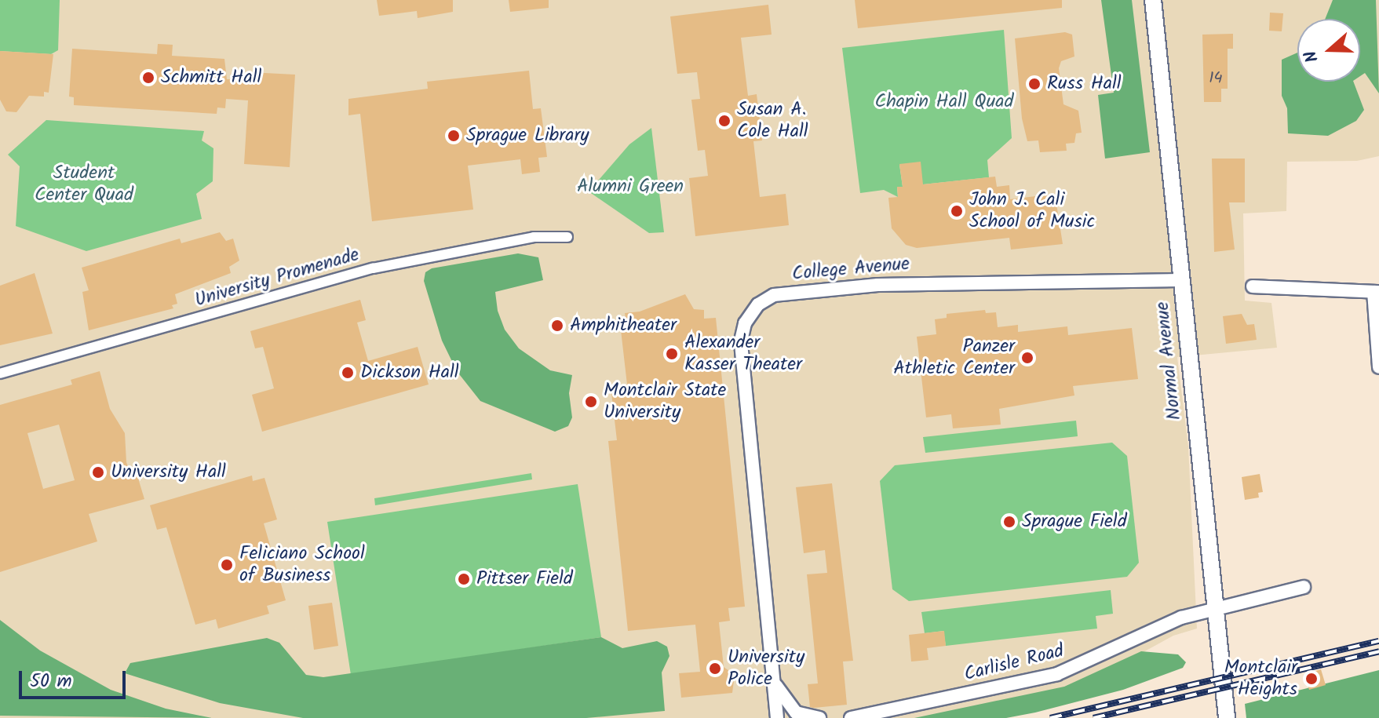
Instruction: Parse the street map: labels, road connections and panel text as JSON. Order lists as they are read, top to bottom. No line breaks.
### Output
{"streets":{"street":["College Avenue","University Promenade","Normal Avenue","Carlisle Road"]},"crossings":[["College Avenue","Normal Avenue"],["Normal Avenue","Carlisle Road"]],"parks":["Chapin Hall Quad","Student Center Quad","Alumni Green"],"places":["Schmitt Hall","Russ Hall","Susan A. Cole Hall","Sprague Library","John J. Cali School of Music","Amphitheater","Alexander Kasser Theater","Panzer Athletic Center","Dickson Hall","Montclair State University","University Hall","Sprague Field","Feliciano School of Business","Pittser Field","University Police","Montclair Heights"],"house_numbers":["14"],"scale_bar":"50 m","north":"left"}
